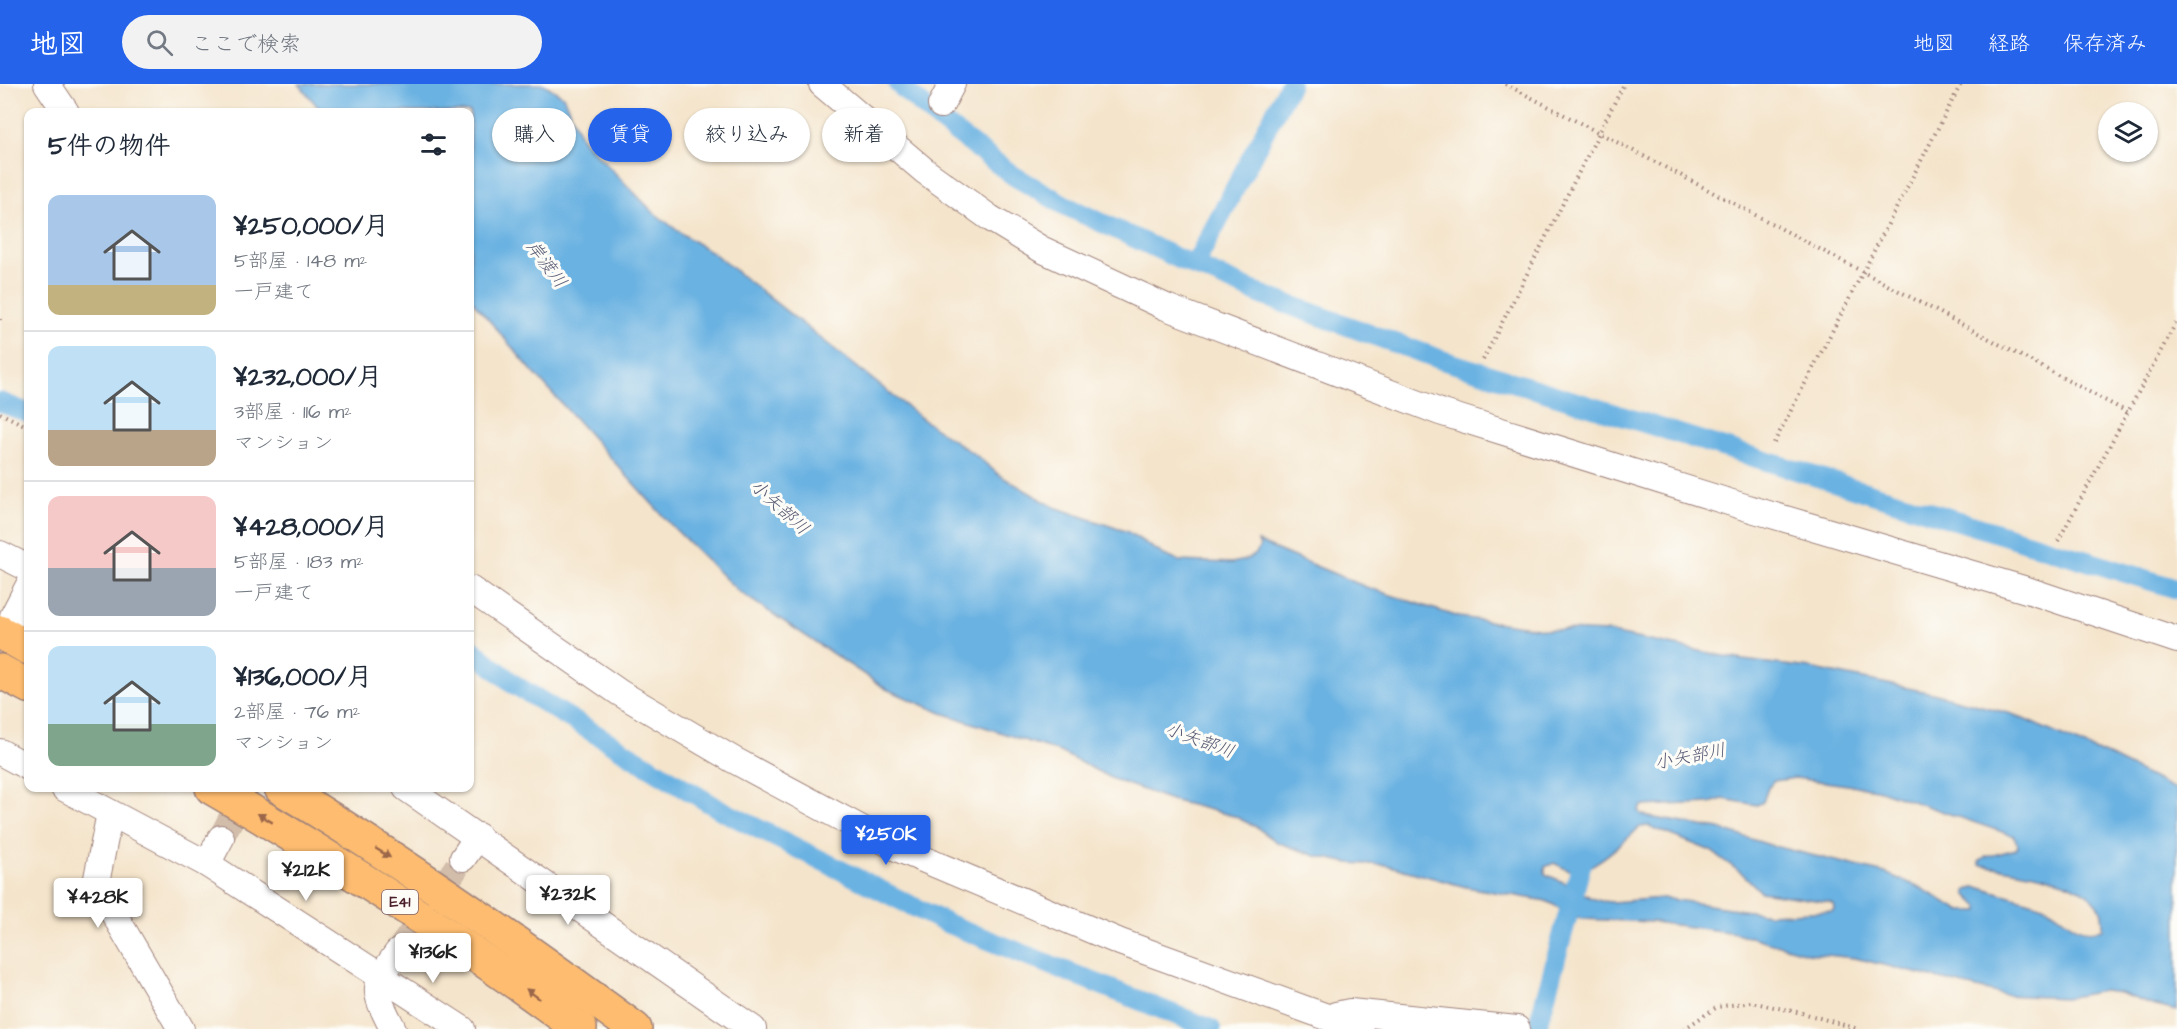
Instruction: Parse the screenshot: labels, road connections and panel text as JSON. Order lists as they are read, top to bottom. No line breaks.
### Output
{"streets":{"highway":["E41"]},"water":["岸渡川","小矢部川"],"page":{"header":"地図","search":"ここで検索","nav":["地図","経路","保存済み"],"chip":["購入","賃貸","絞り込み","新着"],"heading":"5件の物件","list":[{"name":"¥250,000/月","note":"5部屋 · 148 m² · 一戸建て"},{"name":"¥232,000/月","note":"3部屋 · 116 m² · マンション"},{"name":"¥428,000/月","note":"5部屋 · 183 m² · 一戸建て"},{"name":"¥136,000/月","note":"2部屋 · 76 m² · マンション"}],"price":["¥250K","¥212K","¥232K","¥428K","¥136K"]}}
